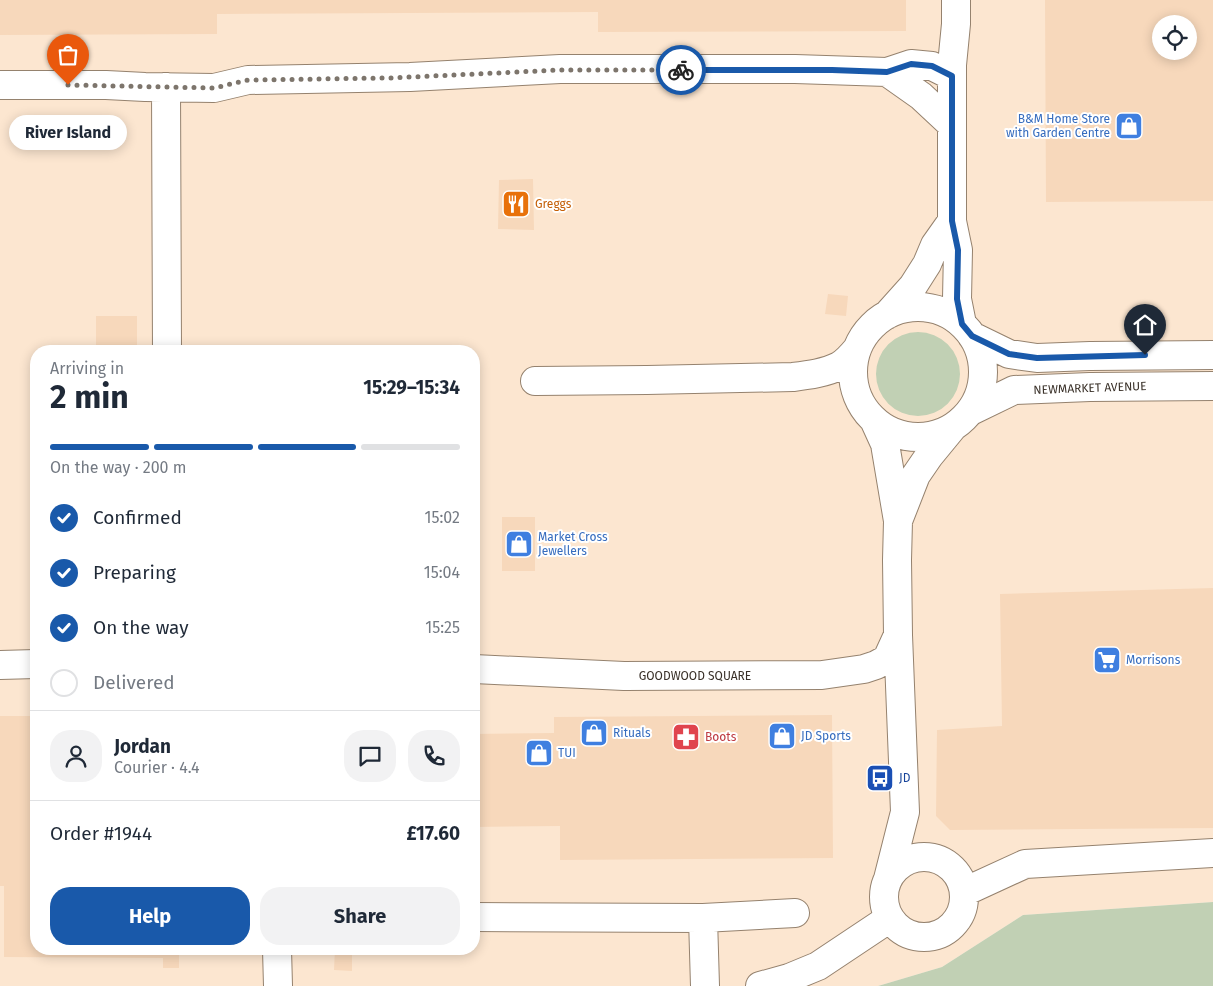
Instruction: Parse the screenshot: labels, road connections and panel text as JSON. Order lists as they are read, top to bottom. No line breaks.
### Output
{"streets":{"street":["NEWMARKET AVENUE","GOODWOOD SQUARE"]},"places":{"other":["River Island"],"shop":["B&M Home Store with Garden Centre","Market Cross Jewellers","Rituals","JD Sports","TUI"],"restaurant":["Greggs"],"supermarket":["Morrisons"],"pharmacy":["Boots"],"bus stop":["JD"]},"page":{"bubble":"River Island","heading":["2 min","Arriving in","15:29–15:34"],"panel":["Jordan","Courier · 4.4","Order #1944","£17.60"],"bar":"On the way · 200 m","list":[["Confirmed","15:02"],["Preparing","15:04"],["On the way","15:25"],"Delivered"],"buttons":["Help","Share"]}}
